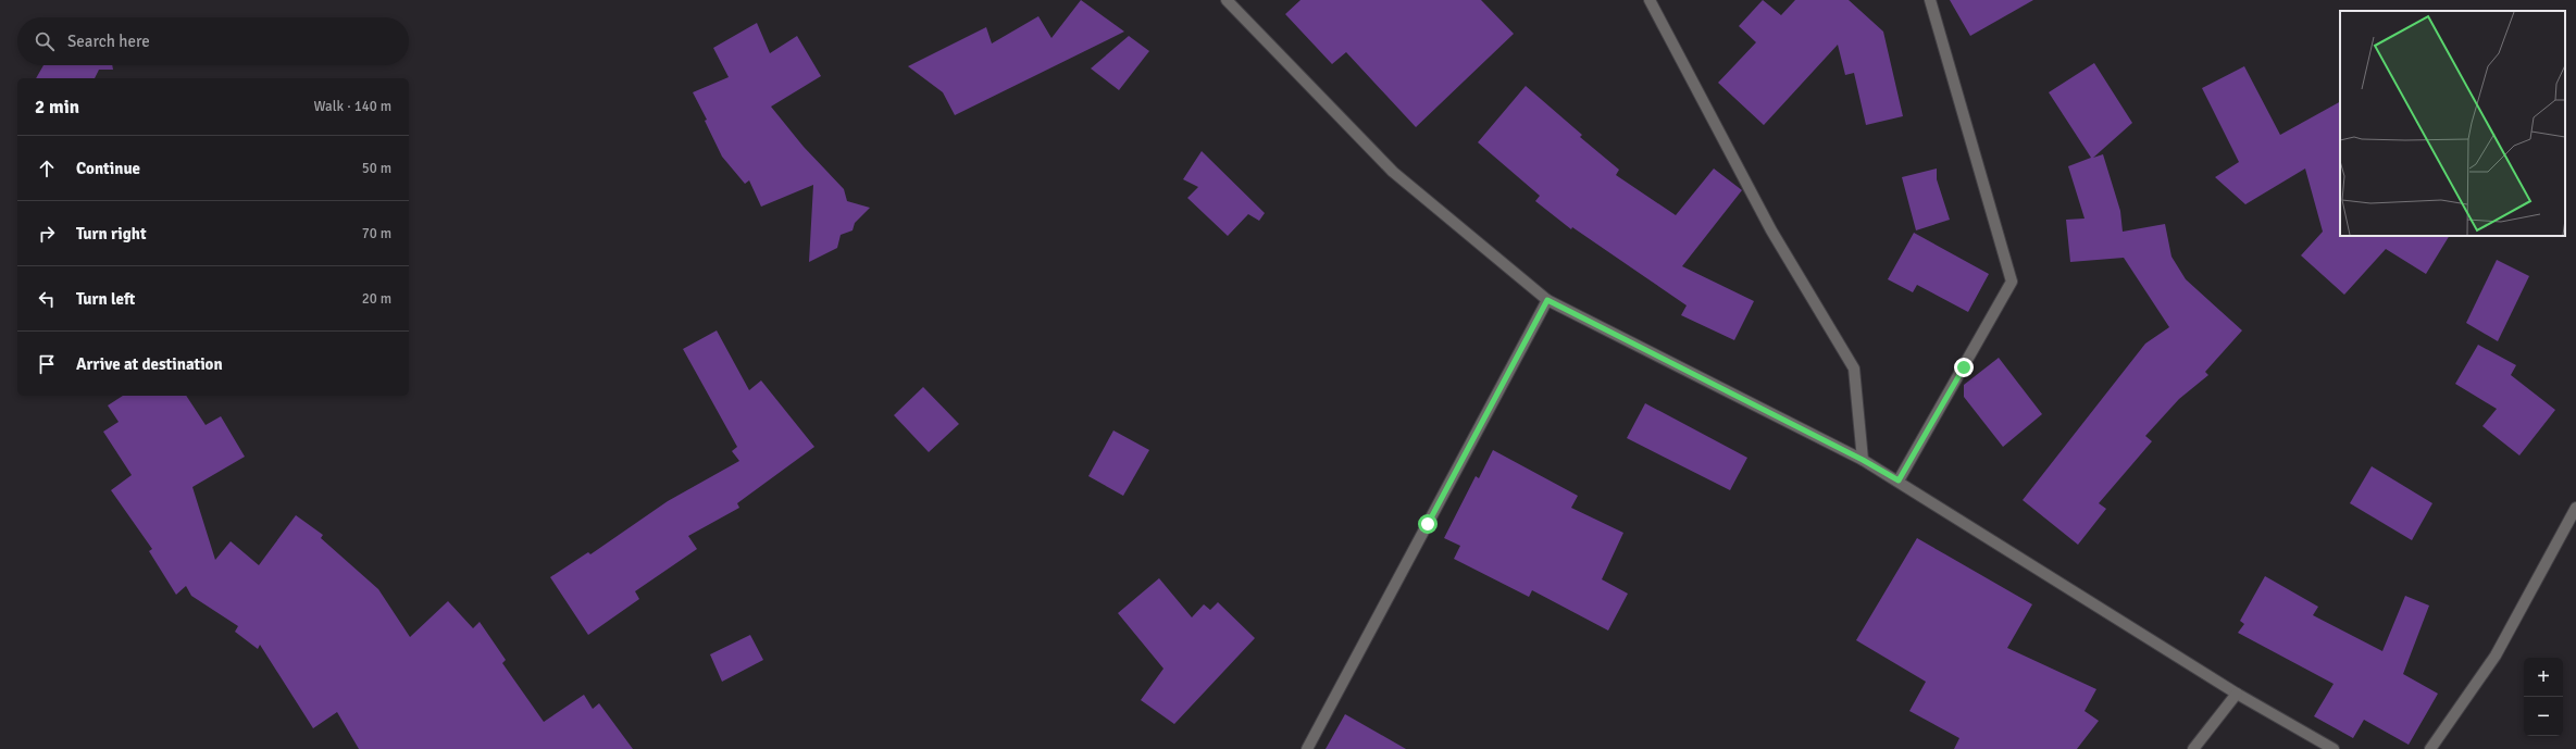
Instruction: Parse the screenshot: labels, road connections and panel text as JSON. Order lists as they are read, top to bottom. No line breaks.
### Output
{"page":{"search":"Search here","heading":["2 min","Walk · 140 m"],"list":[["Continue","50 m"],["Turn right","70 m"],["Turn left","20 m"],"Arrive at destination"],"map_buttons":["+","−"]}}
